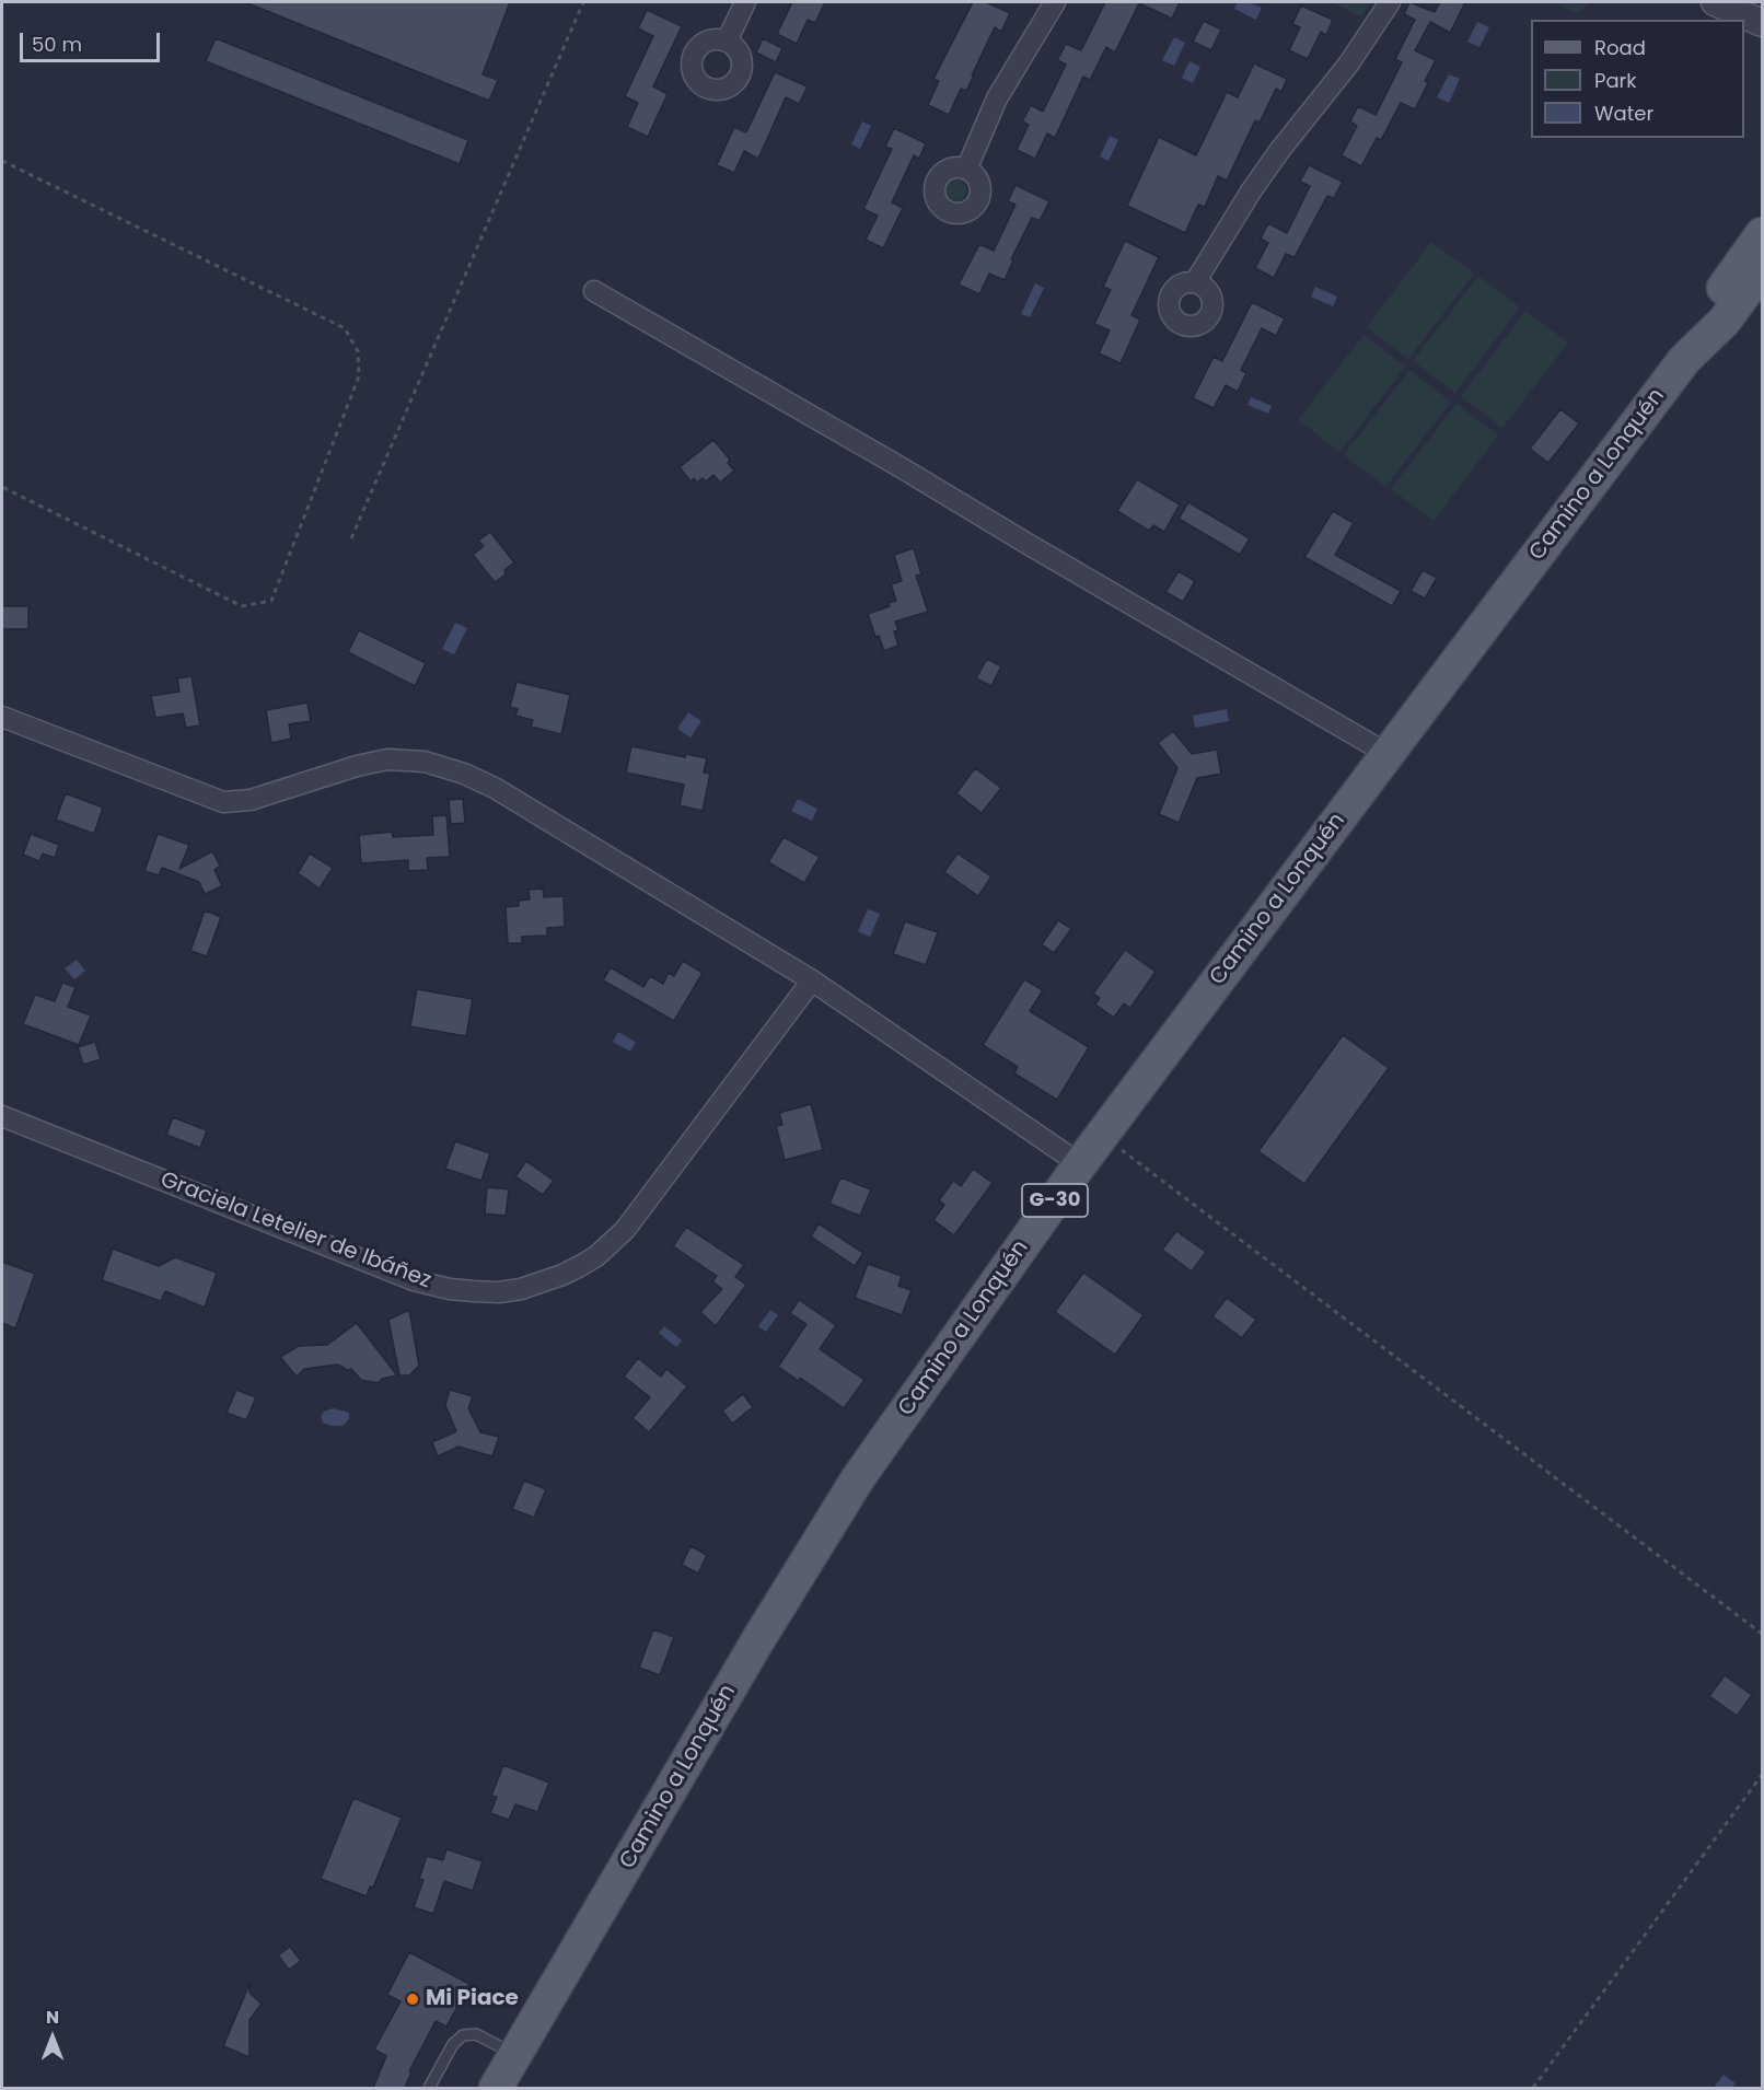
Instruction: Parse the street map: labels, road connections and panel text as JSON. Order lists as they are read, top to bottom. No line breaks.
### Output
{"streets":{"main road":["Camino a Lonquén","G-30"],"street":["Graciela Letelier de Ibáñez"]},"places":["Mi Piace"],"legend":["Road","Park","Water"],"scale_bar":"50 m","north":"top"}
